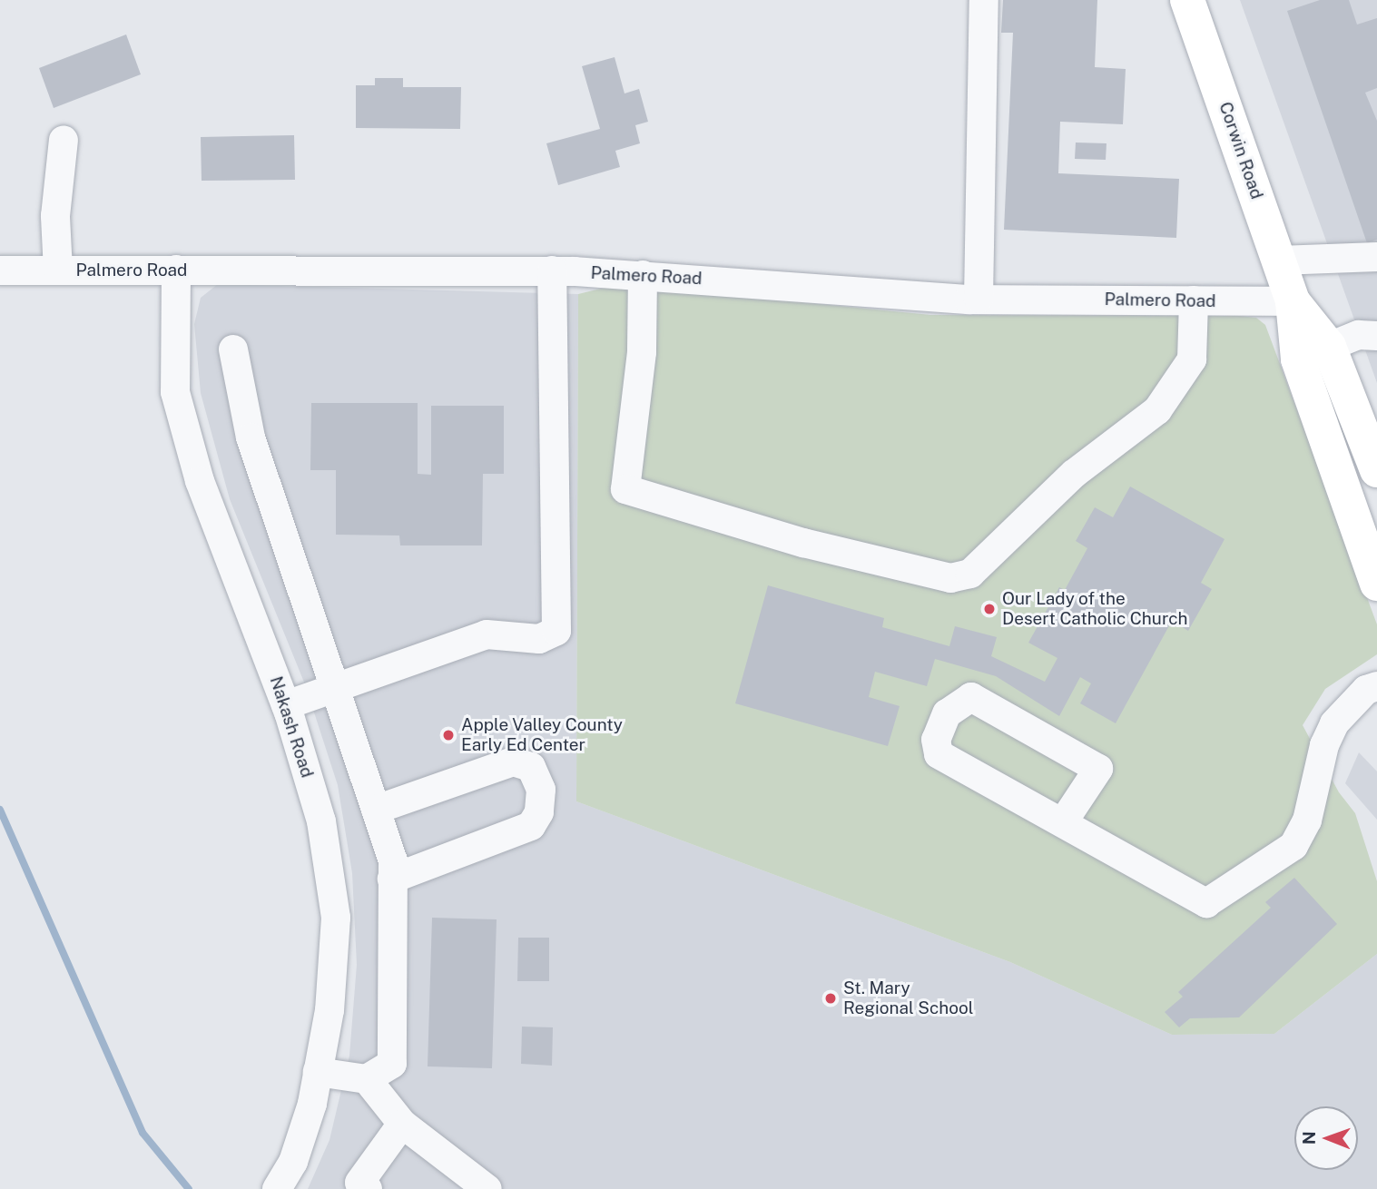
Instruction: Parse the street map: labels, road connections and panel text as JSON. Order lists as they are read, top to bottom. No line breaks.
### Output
{"streets":{"main road":["Corwin Road"],"street":["Palmero Road","Nakash Road"]},"crossings":[["Corwin Road","Palmero Road"],["Palmero Road","Nakash Road"]],"places":["Our Lady of the Desert Catholic Church","Apple Valley County Early Ed Center","St. Mary Regional School"],"north":"left"}
